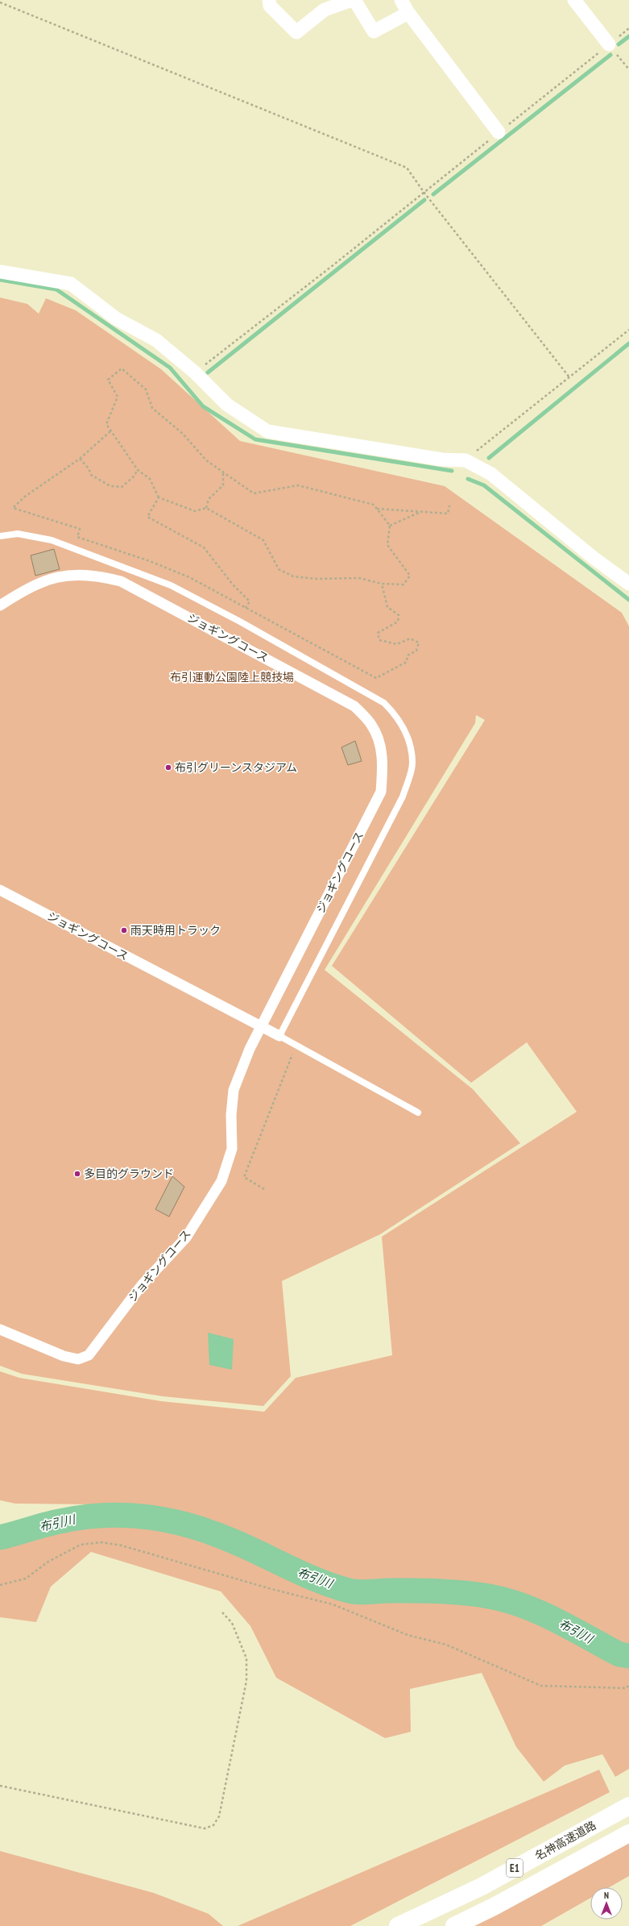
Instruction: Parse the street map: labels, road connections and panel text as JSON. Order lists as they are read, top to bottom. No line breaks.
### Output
{"streets":{"highway":["名神高速道路","E1"],"street":["ジョギングコース"]},"water":["布引川"],"parks":["布引運動公園陸上競技場"],"places":["布引グリーンスタジアム","雨天時用トラック","多目的グラウンド"],"north":"top"}
